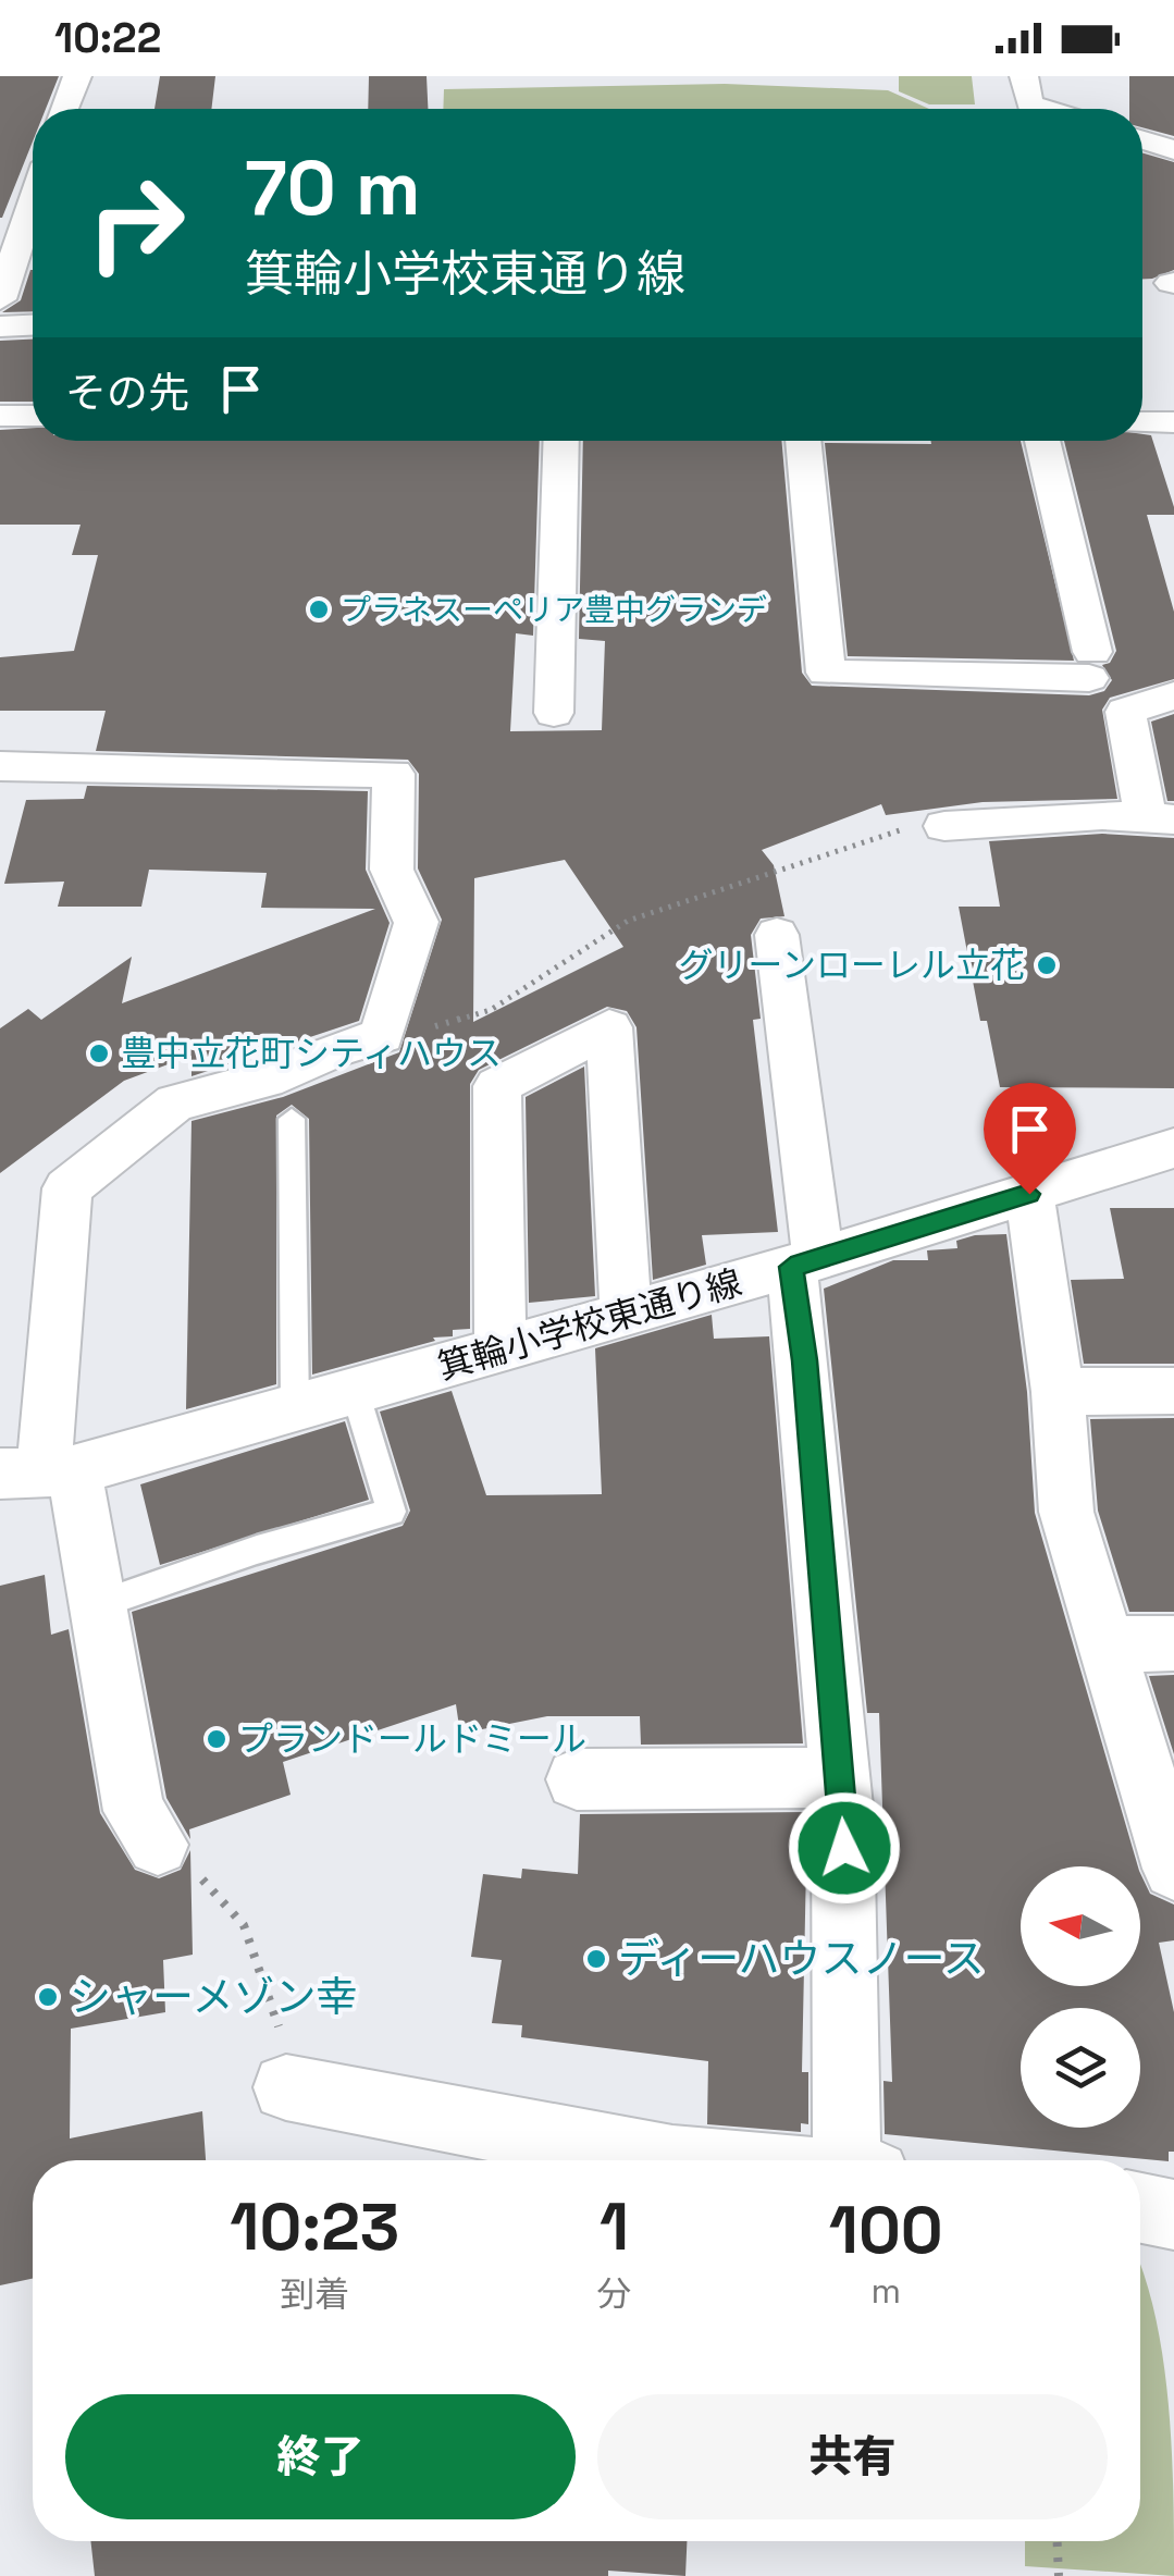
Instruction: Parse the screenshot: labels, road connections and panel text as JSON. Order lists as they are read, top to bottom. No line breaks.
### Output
{"streets":{"street":["箕輪小学校東通り線"]},"places":["プラネスーペリア豊中グランデ","グリーンローレル立花","豊中立花町シティハウス","プランドールドミール","ディーハウスノース","シャーメゾン幸"],"north":"left","page":{"status":"10:22","turn":["70 m","箕輪小学校東通り線"],"then":"その先","eta":["10:23","到着","1","分","100","m"],"buttons":["終了","共有"]}}
